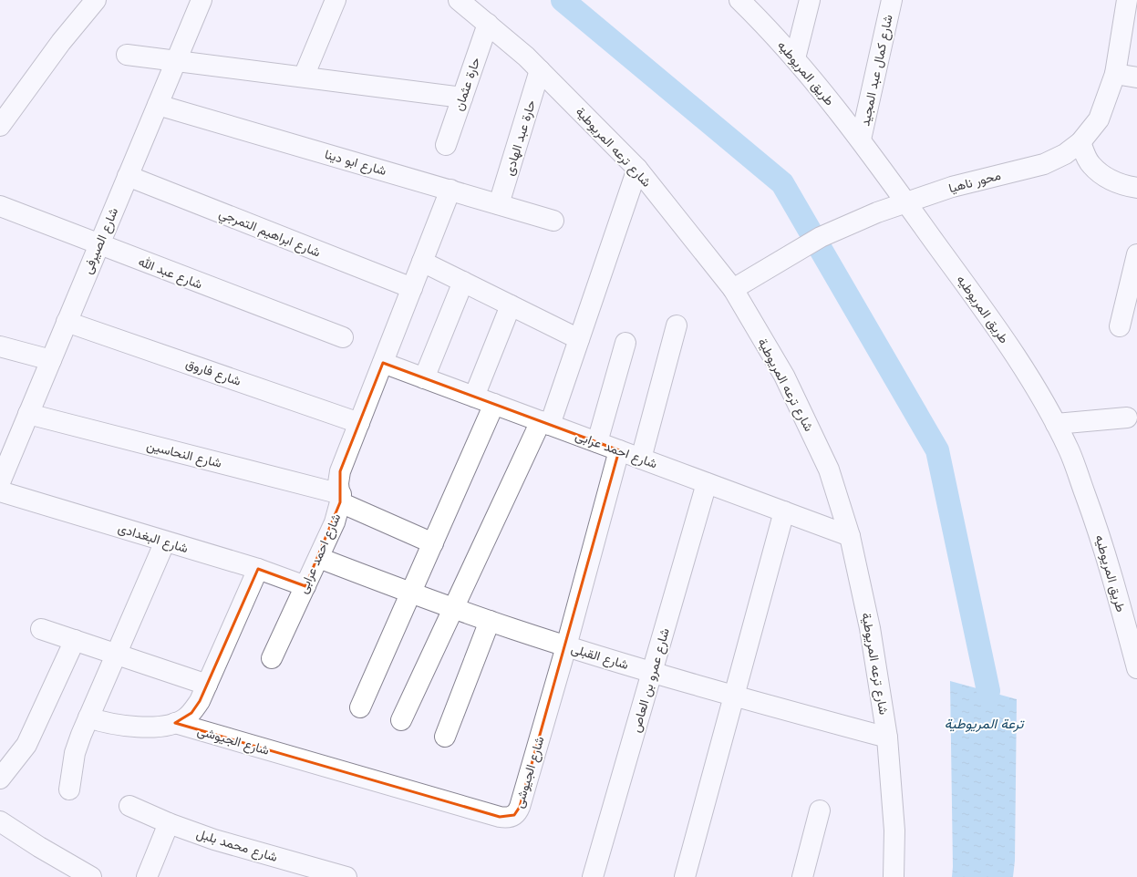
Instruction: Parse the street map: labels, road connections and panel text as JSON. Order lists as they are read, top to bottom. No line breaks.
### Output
{"streets":{"street":["شارع كمال عبد المجيد","طريق المريوطيه","حارة عثمان","حارة عبد الهادى","شارع ترعه المريوطية","شارع ابو دينا","محور ناهيا","شارع ابراهيم التمرجي","شارع الصيرفى","شارع عبد الله","شارع فاروق","شارع احمد عرابى","شارع النحاسين","شارع البغدادى","شارع القبلى","شارع عمرو بن العاص","شارع الجيوشى","شارع محمد بلبل"]},"crossings":[["شارع كمال عبد المجيد","طريق المريوطيه"],["طريق المريوطيه","محور ناهيا"],["حارة عثمان","شارع ترعه المريوطية"],["حارة عبد الهادى","شارع ترعه المريوطية"],["حارة عبد الهادى","شارع ابو دينا"],["شارع ترعه المريوطية","محور ناهيا"],["شارع ترعه المريوطية","شارع احمد عرابى"],["شارع ترعه المريوطية","شارع القبلى"],["شارع ابو دينا","شارع الصيرفى"],["شارع ابو دينا","شارع احمد عرابى"],["شارع ابراهيم التمرجي","شارع الصيرفى"],["شارع ابراهيم التمرجي","شارع احمد عرابى"],["شارع الصيرفى","شارع عبد الله"],["شارع الصيرفى","شارع فاروق"],["شارع الصيرفى","شارع النحاسين"],["شارع فاروق","شارع احمد عرابى"],["شارع احمد عرابى","شارع النحاسين"],["شارع احمد عرابى","شارع البغدادى"],["شارع احمد عرابى","شارع القبلى"],["شارع احمد عرابى","شارع عمرو بن العاص"],["شارع احمد عرابى","شارع الجيوشى"],["شارع القبلى","شارع عمرو بن العاص"],["شارع القبلى","شارع الجيوشى"]],"water":["ترعة المريوطية"]}
